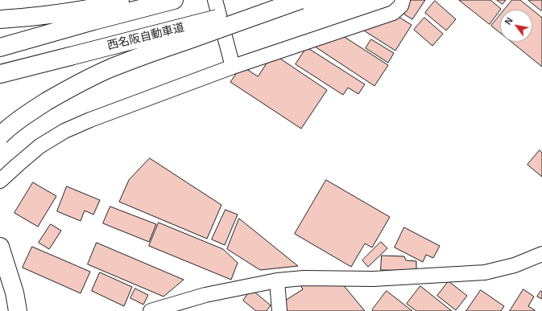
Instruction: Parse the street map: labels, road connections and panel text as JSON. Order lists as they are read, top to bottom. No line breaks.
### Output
{"streets":{"main road":["西名阪自動車道"]},"north":"top left"}
